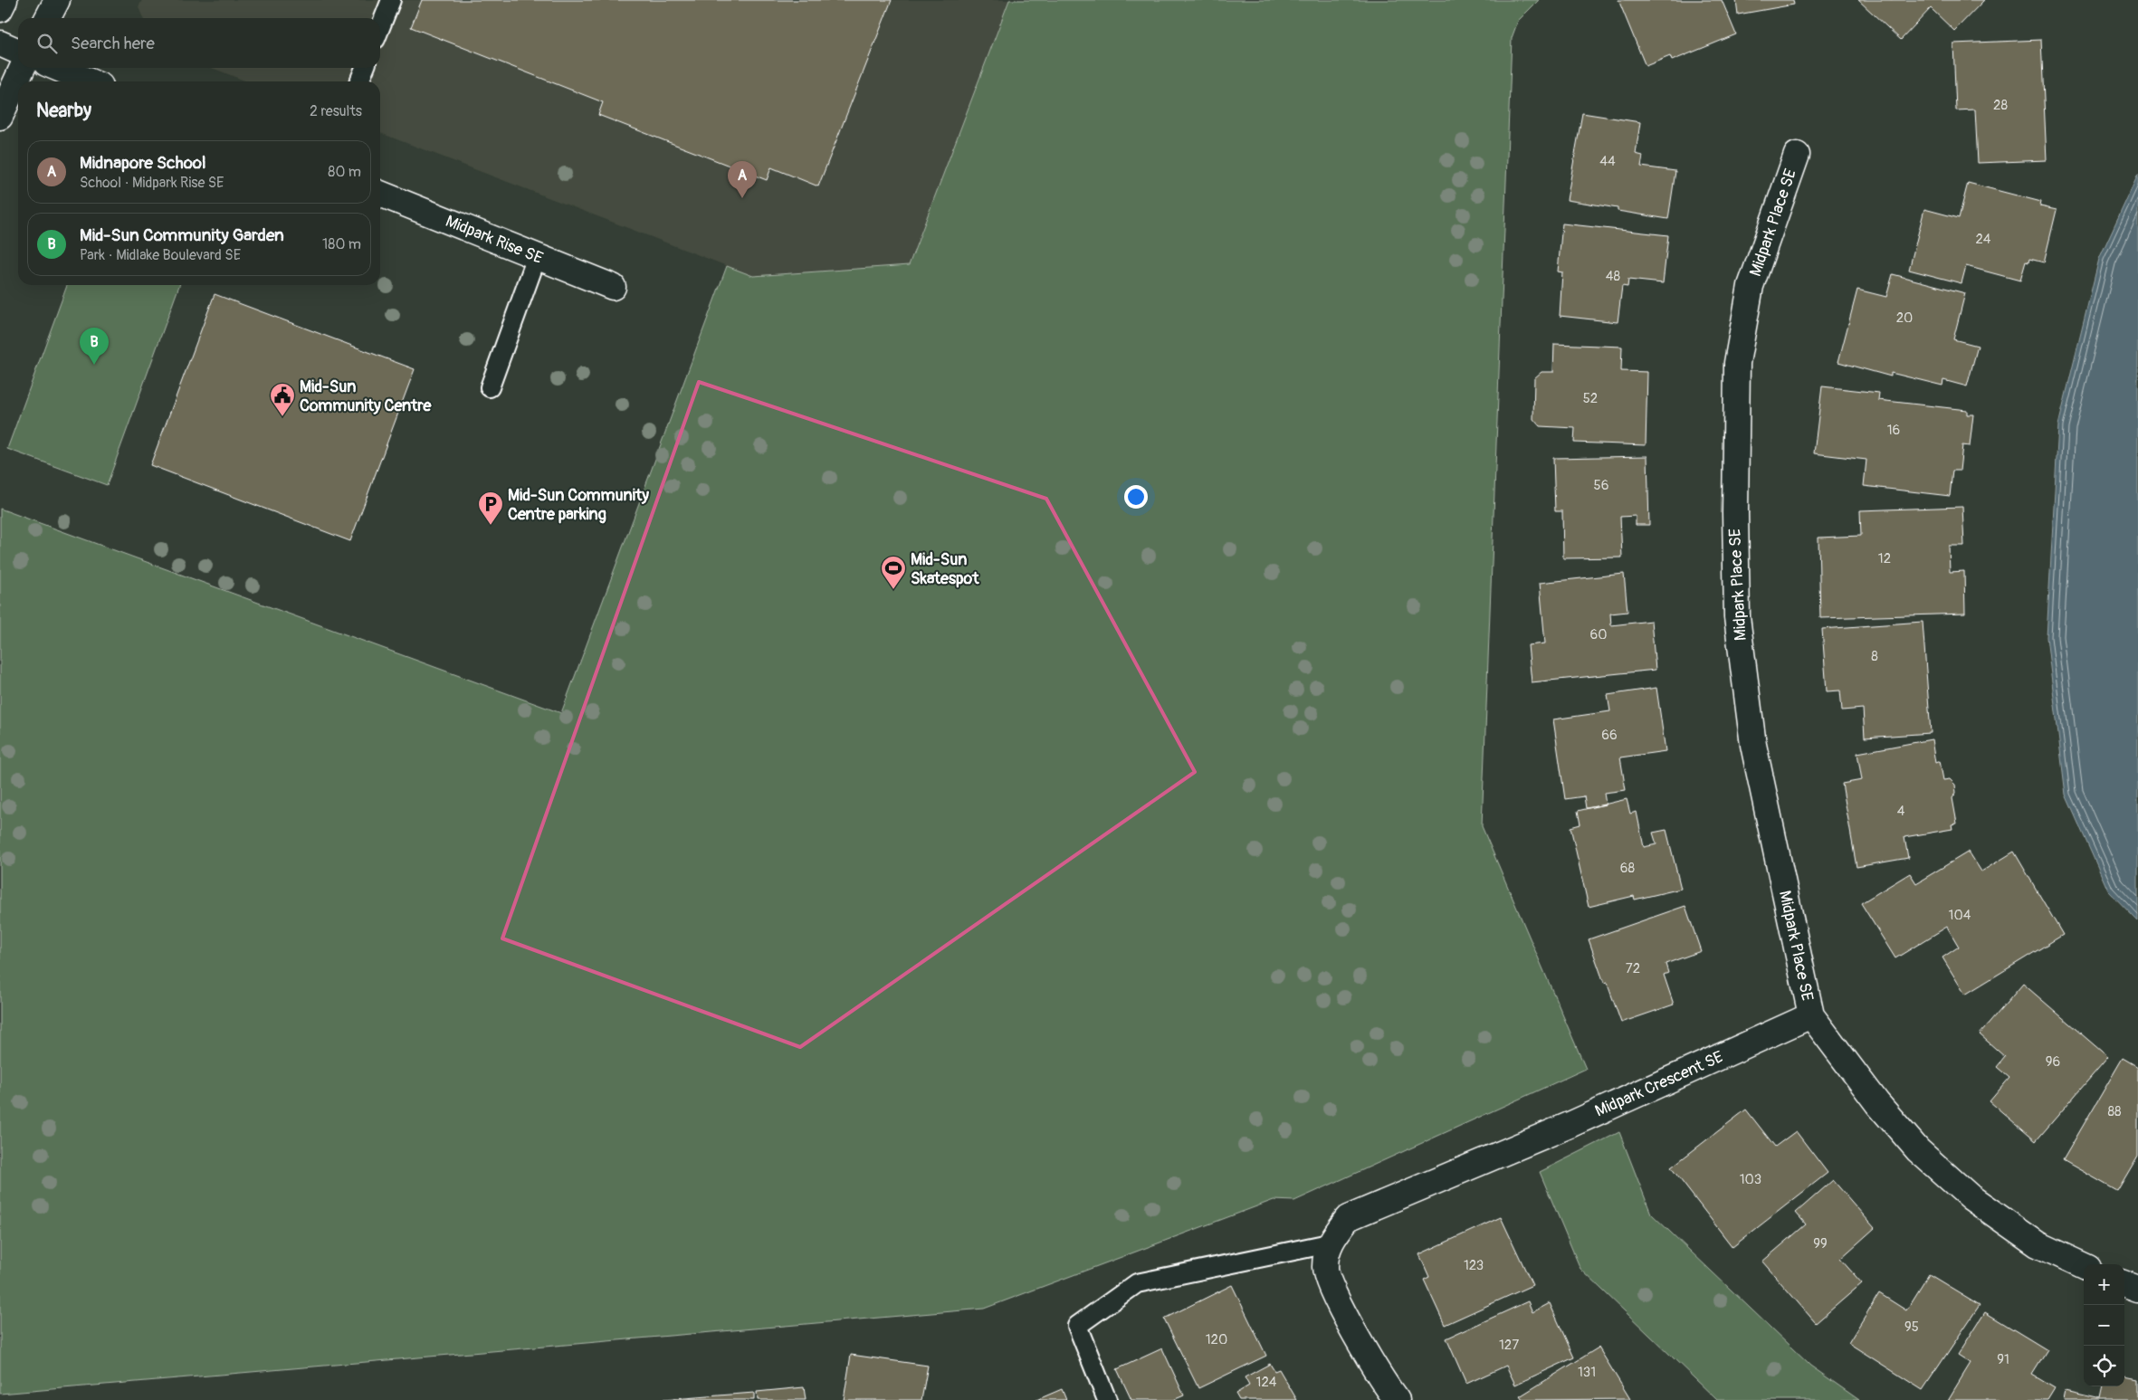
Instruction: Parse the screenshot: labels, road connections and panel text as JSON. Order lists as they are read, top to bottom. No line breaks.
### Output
{"streets":{"street":["Midpark Place SE","Midpark Rise SE","Midpark Crescent SE"]},"crossings":[["Midpark Place SE","Midpark Crescent SE"]],"places":{"public building":["Mid-Sun Community Centre"],"parking":["Mid-Sun Community Centre parking"],"sports":["Mid-Sun Skatespot"]},"house_numbers":["28","44","24","48","20","52","16","56","12","60","8","66","4","68","104","72","96","88","103","99","123","95","120","127","91","131","124"],"page":{"search":"Search here","heading":["Nearby","2 results"],"list":[{"mark":"A","name":"Midnapore School","note":"School · Midpark Rise SE","value":"80 m"},{"mark":"B","name":"Mid-Sun Community Garden","note":"Park · Midlake Boulevard SE","value":"180 m"}],"pins":["A","B"],"map_buttons":["+","−"]}}
